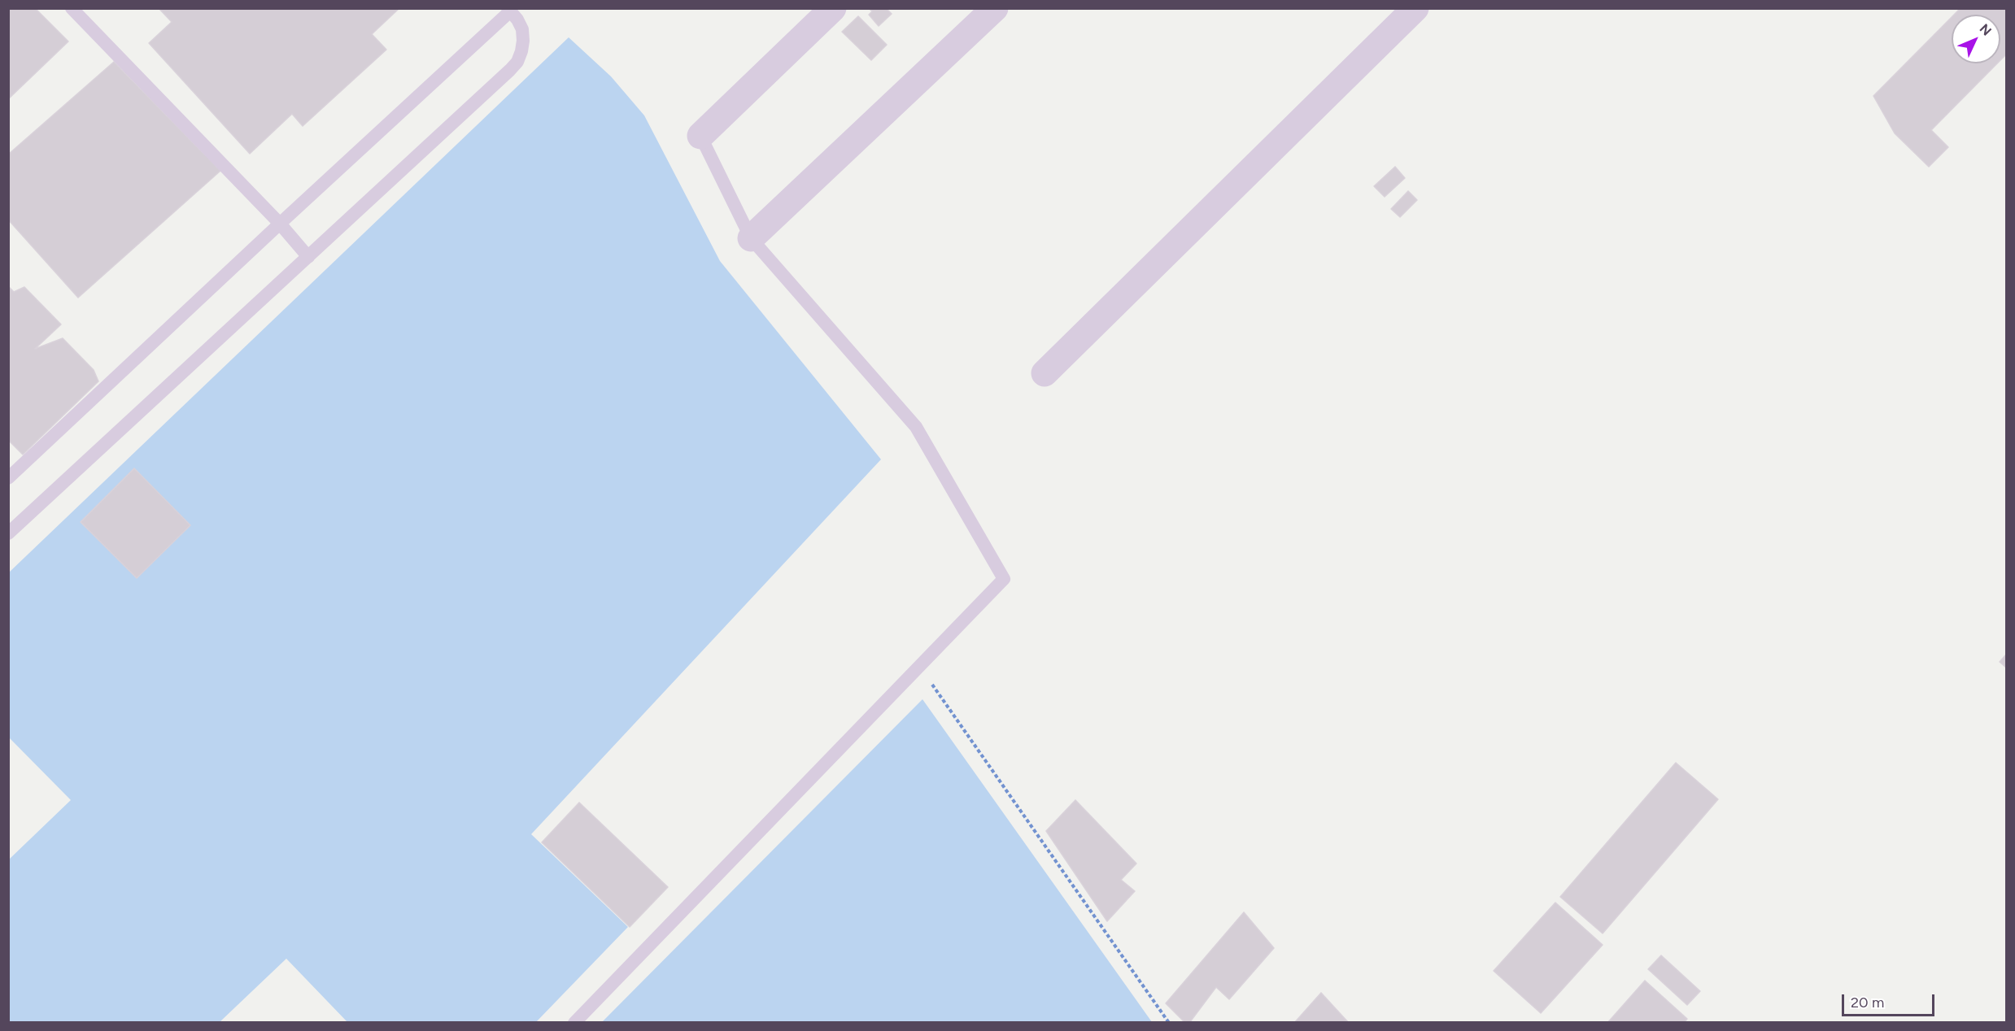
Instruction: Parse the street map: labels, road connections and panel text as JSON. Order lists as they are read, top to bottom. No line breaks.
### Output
{"scale_bar":"20 m","north":"top right"}
